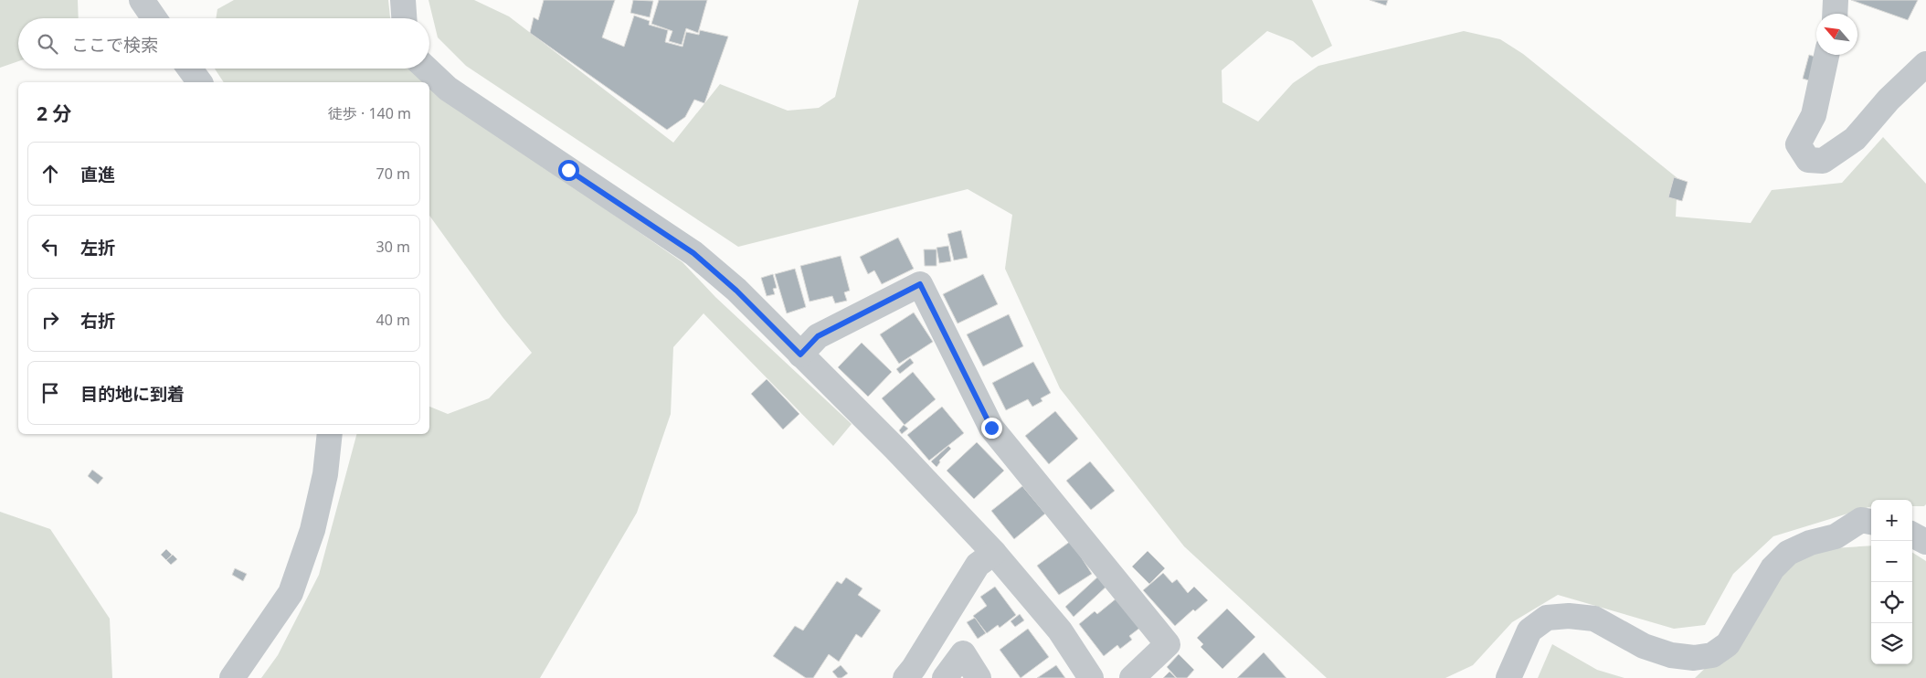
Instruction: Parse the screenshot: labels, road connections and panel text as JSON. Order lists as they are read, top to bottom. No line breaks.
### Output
{"north":"top left","page":{"search":"ここで検索","heading":["2 分","徒歩 · 140 m"],"list":[["直進","70 m"],["左折","30 m"],["右折","40 m"],"目的地に到着"],"map_buttons":["+","−"]}}
